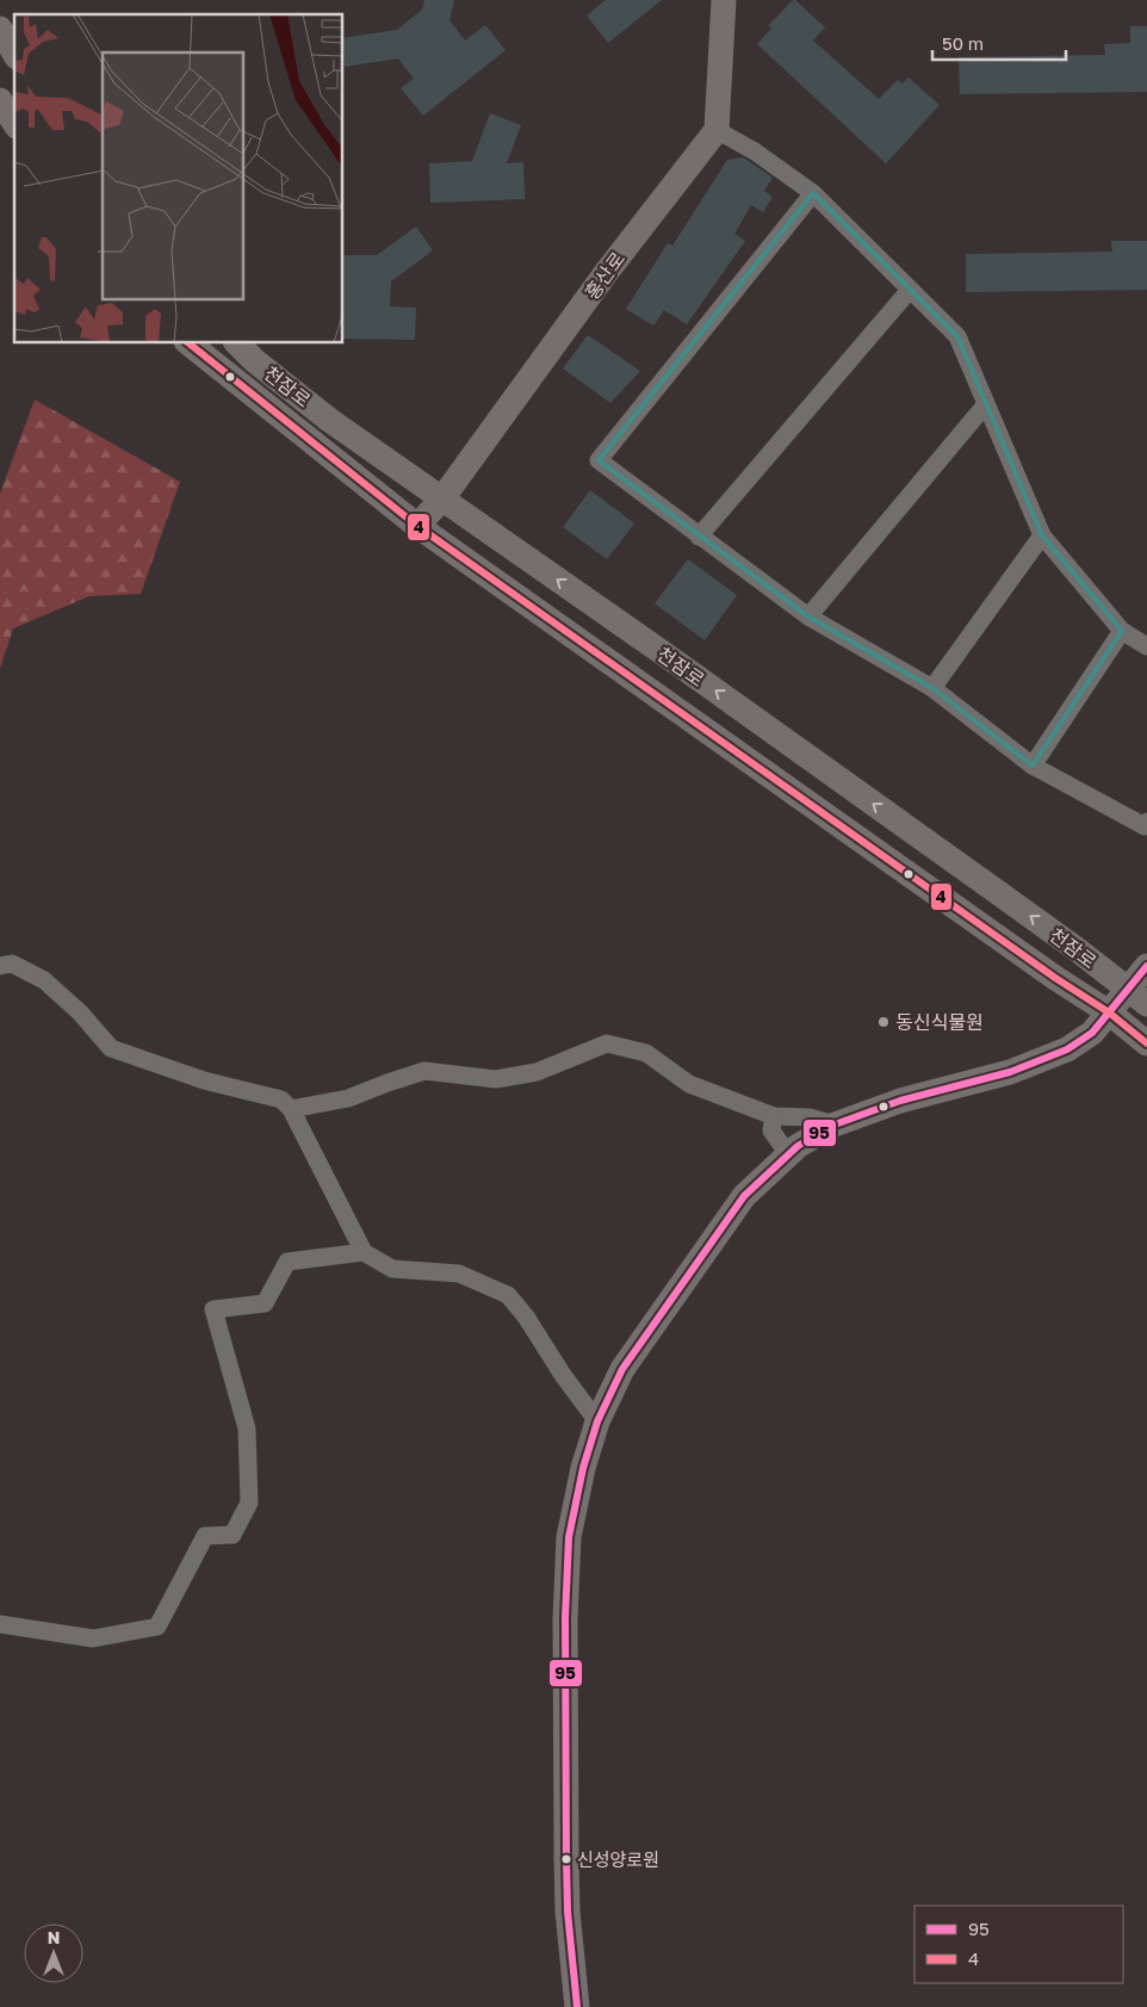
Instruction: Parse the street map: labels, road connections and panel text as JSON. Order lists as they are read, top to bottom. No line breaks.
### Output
{"streets":{"street":["홍산로","천잠로"]},"crossings":[["홍산로","천잠로"]],"places":["동신식물원","신성양로원"],"lines":["transit line 4","transit line 95"],"legend":["95","4"],"scale_bar":"50 m","north":"top"}
